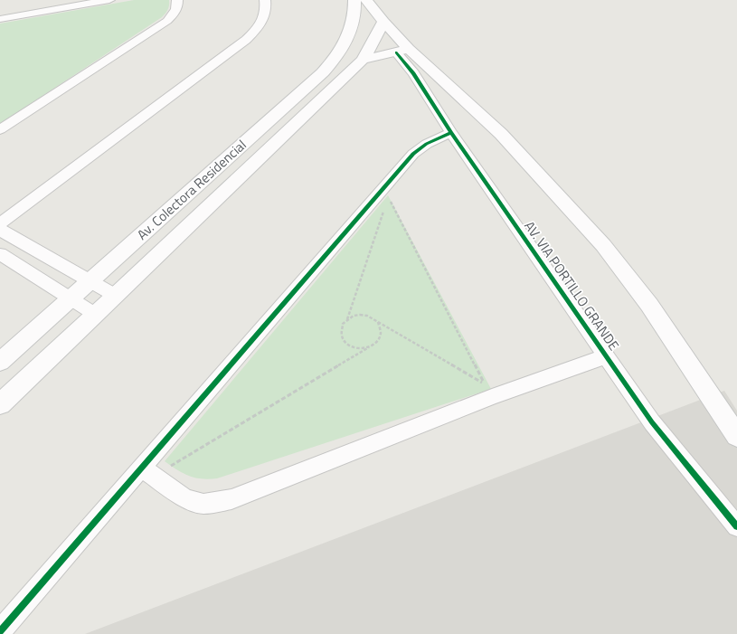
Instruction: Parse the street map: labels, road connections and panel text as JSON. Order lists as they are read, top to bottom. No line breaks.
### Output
{"streets":{"street":["Av. Colectora Residencial","AV. VIA PORTILLO GRANDE"]}}
